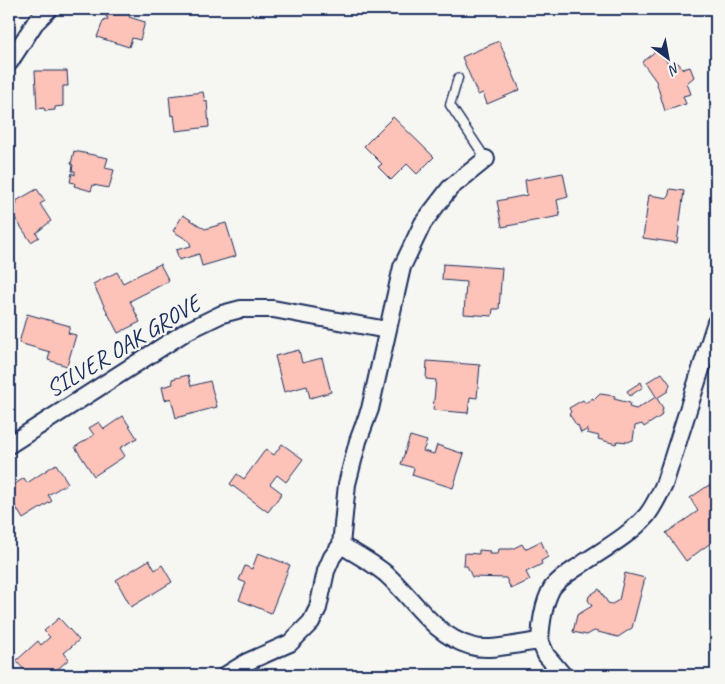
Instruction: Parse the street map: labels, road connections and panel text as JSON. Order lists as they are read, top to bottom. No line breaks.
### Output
{"streets":{"street":["SILVER OAK GROVE"]},"north":"bottom right"}
